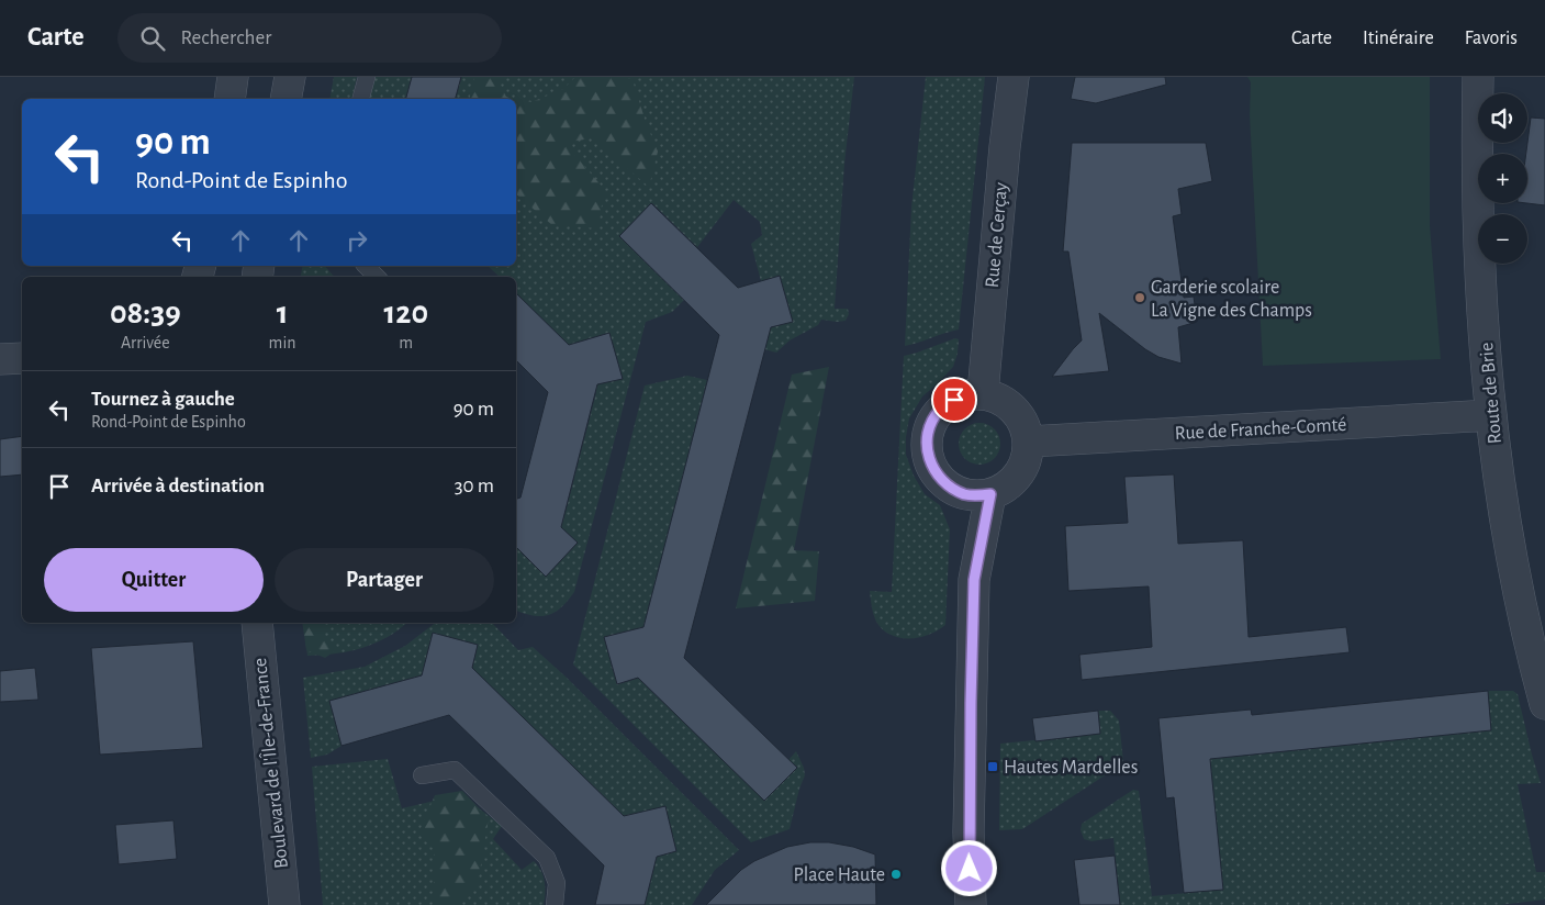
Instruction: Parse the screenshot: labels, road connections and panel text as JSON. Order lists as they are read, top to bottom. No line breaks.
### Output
{"streets":{"street":["Rue de Cerçay","Route de Brie","Rue de Franche-Comté","Boulevard de l'Île-de-France"]},"crossings":[["Rue de Cerçay","Rue de Franche-Comté"],["Route de Brie","Rue de Franche-Comté"]],"places":{"other":["Garderie scolaire La Vigne des Champs","Place Haute"],"transit":["Hautes Mardelles"]},"page":{"header":"Carte","search":"Rechercher","nav":["Carte","Itinéraire","Favoris"],"map_buttons":["+","−"],"turn":["90 m","Rond-Point de Espinho"],"eta":["08:39","Arrivée","1","min","120","m"],"list":[{"name":"Tournez à gauche","note":"Rond-Point de Espinho","value":"90 m"},{"name":"Arrivée à destination","value":"30 m"}],"buttons":["Quitter","Partager"]}}
